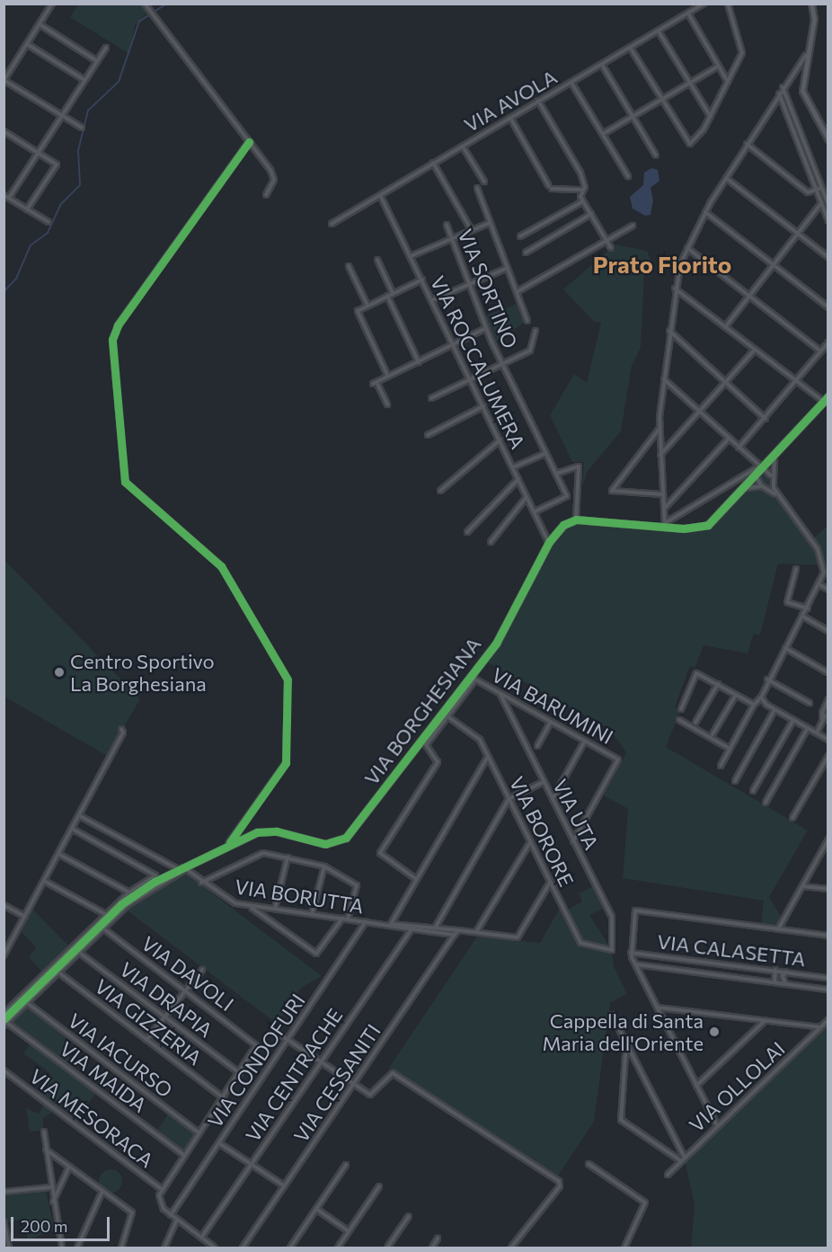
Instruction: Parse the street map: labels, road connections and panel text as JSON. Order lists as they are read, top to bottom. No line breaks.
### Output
{"streets":{"street":["VIA AVOLA","VIA SORTINO","VIA ROCCALUMERA","VIA BARUMINI","VIA BORGHESIANA","VIA UTA","VIA BORORE","VIA BORUTTA","VIA CALASETTA","VIA DAVOLI","VIA DRAPIA","VIA GIZZERIA","VIA IACURSO","VIA CONDOFURI","VIA CENTRACHE","VIA MAIDA","VIA CESSANITI","VIA OLLOLAI","VIA MESORACA"]},"crossings":[["VIA AVOLA","VIA ROCCALUMERA"],["VIA SORTINO","VIA ROCCALUMERA"],["VIA ROCCALUMERA","VIA BORGHESIANA"],["VIA BARUMINI","VIA BORGHESIANA"],["VIA BARUMINI","VIA UTA"],["VIA BORGHESIANA","VIA BORUTTA"],["VIA BORGHESIANA","VIA DAVOLI"],["VIA BORGHESIANA","VIA DRAPIA"],["VIA BORGHESIANA","VIA GIZZERIA"],["VIA BORGHESIANA","VIA IACURSO"],["VIA BORGHESIANA","VIA MAIDA"],["VIA UTA","VIA BORORE"],["VIA BORORE","VIA BORUTTA"],["VIA BORUTTA","VIA CONDOFURI"],["VIA BORUTTA","VIA CENTRACHE"],["VIA BORUTTA","VIA CESSANITI"],["VIA DAVOLI","VIA DRAPIA"]],"districts":["Prato Fiorito"],"places":["Centro Sportivo La Borghesiana","Cappella di Santa Maria dell'Oriente"],"scale_bar":"200 m"}
